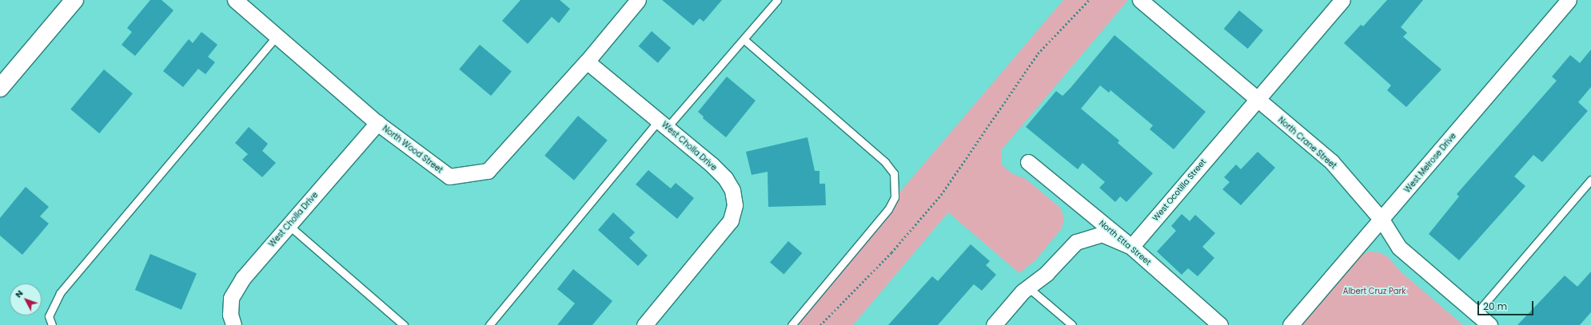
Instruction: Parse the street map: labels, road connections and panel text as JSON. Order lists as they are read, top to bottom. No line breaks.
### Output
{"streets":{"street":["North Crane Street","West Cholla Drive","North Wood Street","West Melrose Drive","West Ocotilla Street","North Etta Street"]},"crossings":[["North Crane Street","West Melrose Drive"],["North Crane Street","West Ocotilla Street"],["West Cholla Drive","North Wood Street"],["West Ocotilla Street","North Etta Street"]],"parks":["Albert Cruz Park"],"scale_bar":"20 m","north":"top left"}
